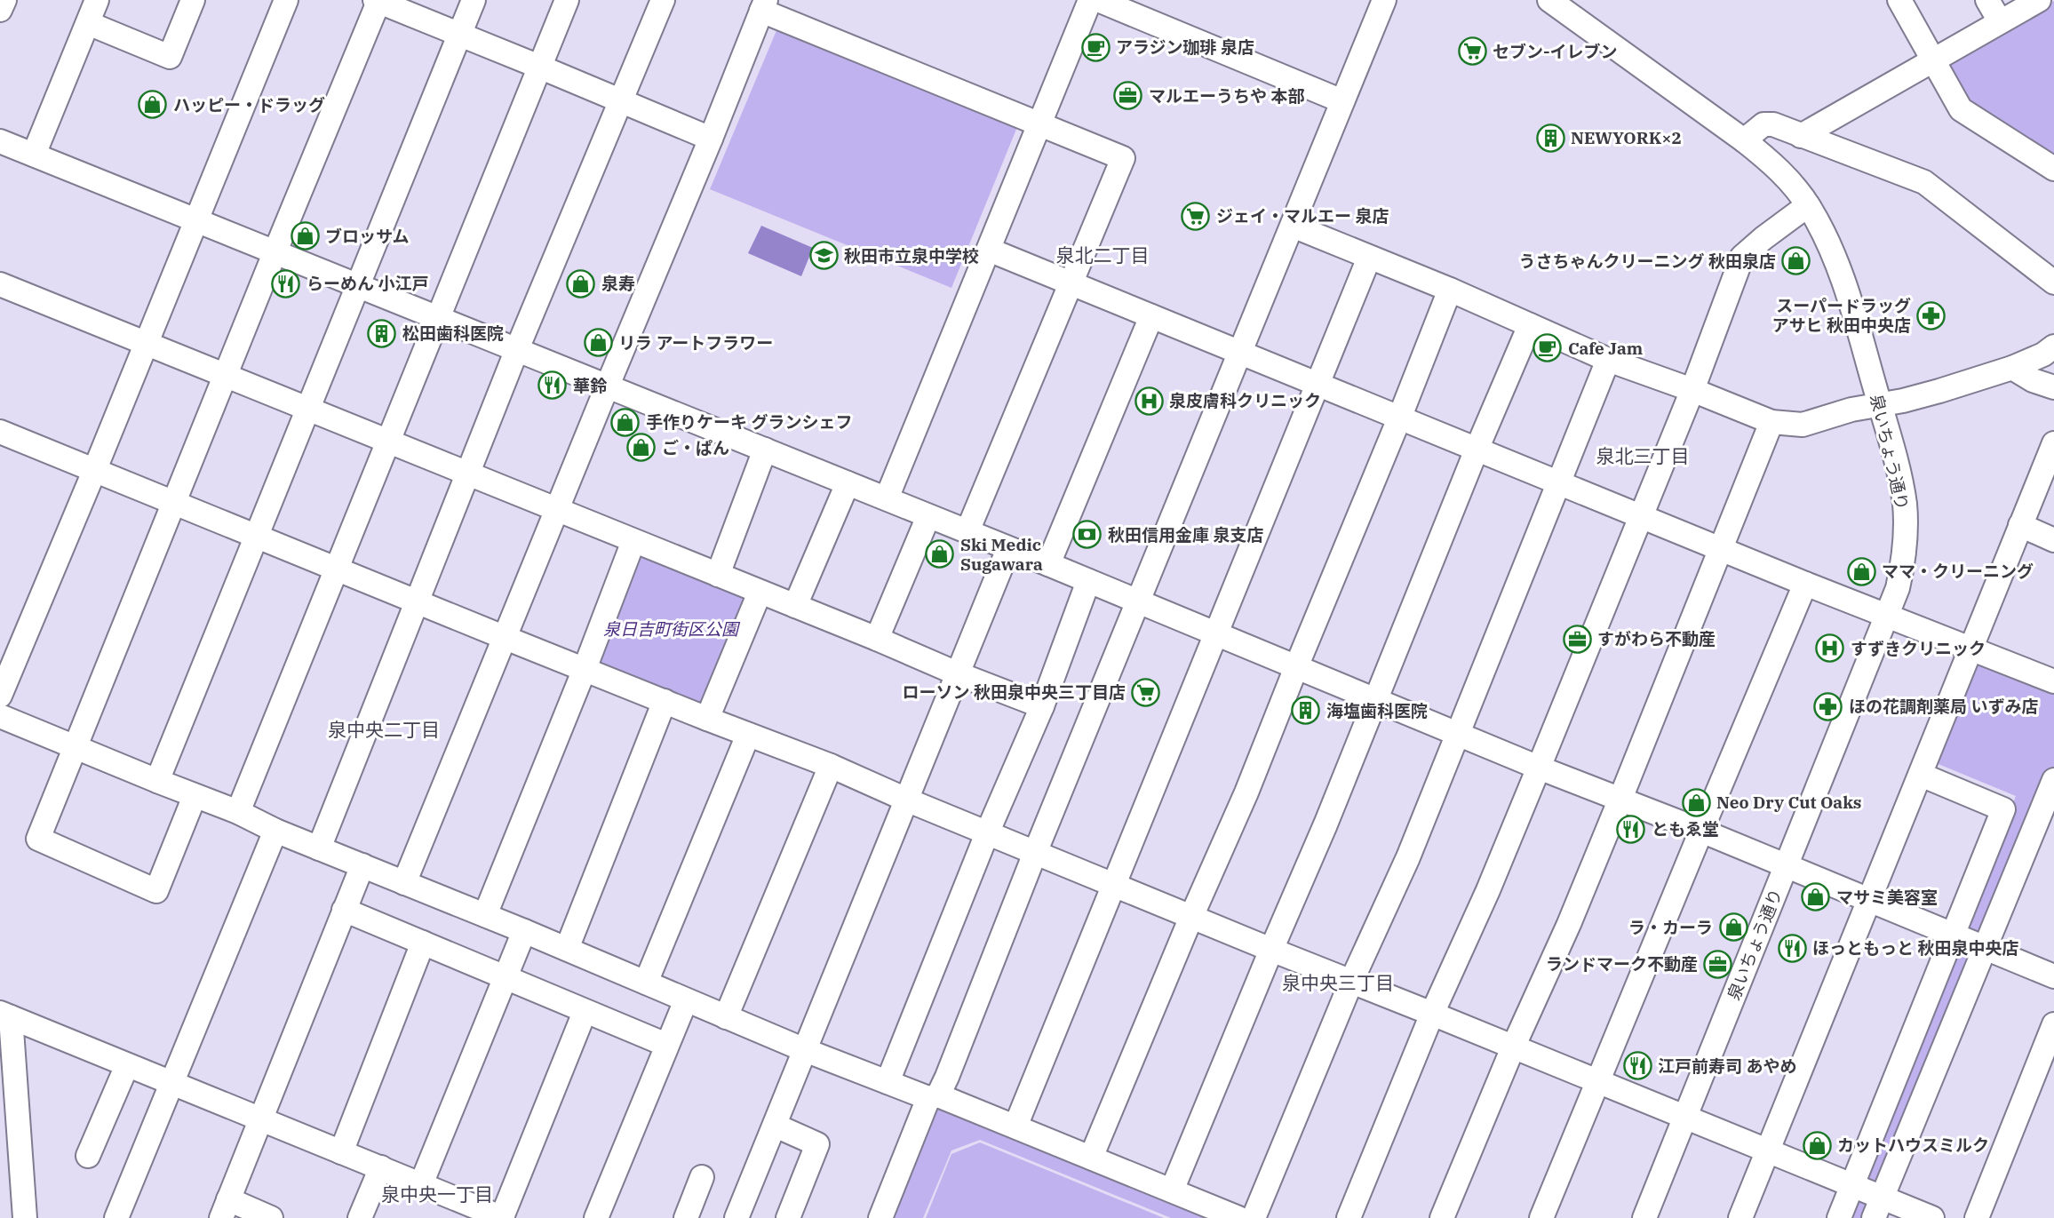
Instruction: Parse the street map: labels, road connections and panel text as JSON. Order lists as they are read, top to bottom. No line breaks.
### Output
{"streets":{"street":["泉いちょう通り"]},"districts":["泉北二丁目","泉北三丁目","泉中央二丁目","泉中央三丁目","泉中央一丁目"],"parks":["泉日吉町街区公園"],"places":{"cafe":["アラジン珈琲 泉店","Cafe Jam"],"supermarket":["セブン-イレブン","ジェイ・マルエー 泉店","ローソン 秋田泉中央三丁目店"],"office":["マルエーうちや 本部","すがわら不動産","ランドマーク不動産"],"shop":["ハッピー・ドラッグ","ブロッサム","うさちゃんクリーニング 秋田泉店","泉寿","リラ アートフラワー","手作りケーキ グランシェフ","ご・ぱん","Ski Medic Sugawara","ママ・クリーニング","Neo Dry Cut Oaks","マサミ美容室","ラ・カーラ","カットハウスミルク"],"building":["NEWYORK×2","松田歯科医院","海塩歯科医院"],"school or university":["秋田市立泉中学校"],"restaurant":["らーめん 小江戸","華鈴","ともゑ堂","ほっともっと 秋田泉中央店","江戸前寿司 あやめ"],"pharmacy":["スーパードラッグ アサヒ 秋田中央店","ほの花調剤薬局 いずみ店"],"hospital":["泉皮膚科クリニック","すずきクリニック"],"bank":["秋田信用金庫 泉支店"]}}
